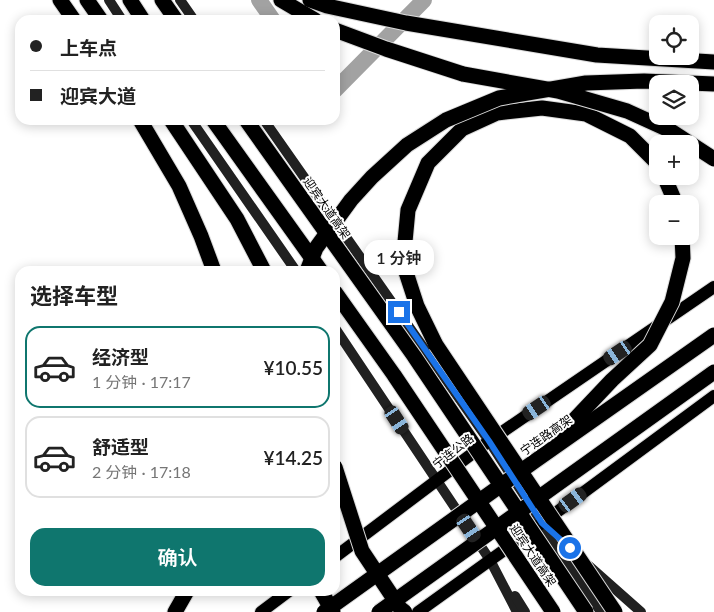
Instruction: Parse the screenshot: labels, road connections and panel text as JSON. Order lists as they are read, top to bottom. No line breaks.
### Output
{"streets":{"highway":["迎宾大道高架","宁连路高架"],"main road":["宁连公路"]},"page":{"map_buttons":["+","−"],"banner":["上车点","迎宾大道"],"bubble":"1 分钟","heading":"选择车型","list":[{"name":"经济型","note":"1 分钟 · 17:17","value":"¥10.55"},{"name":"舒适型","note":"2 分钟 · 17:18","value":"¥14.25"}],"buttons":"确认"}}
